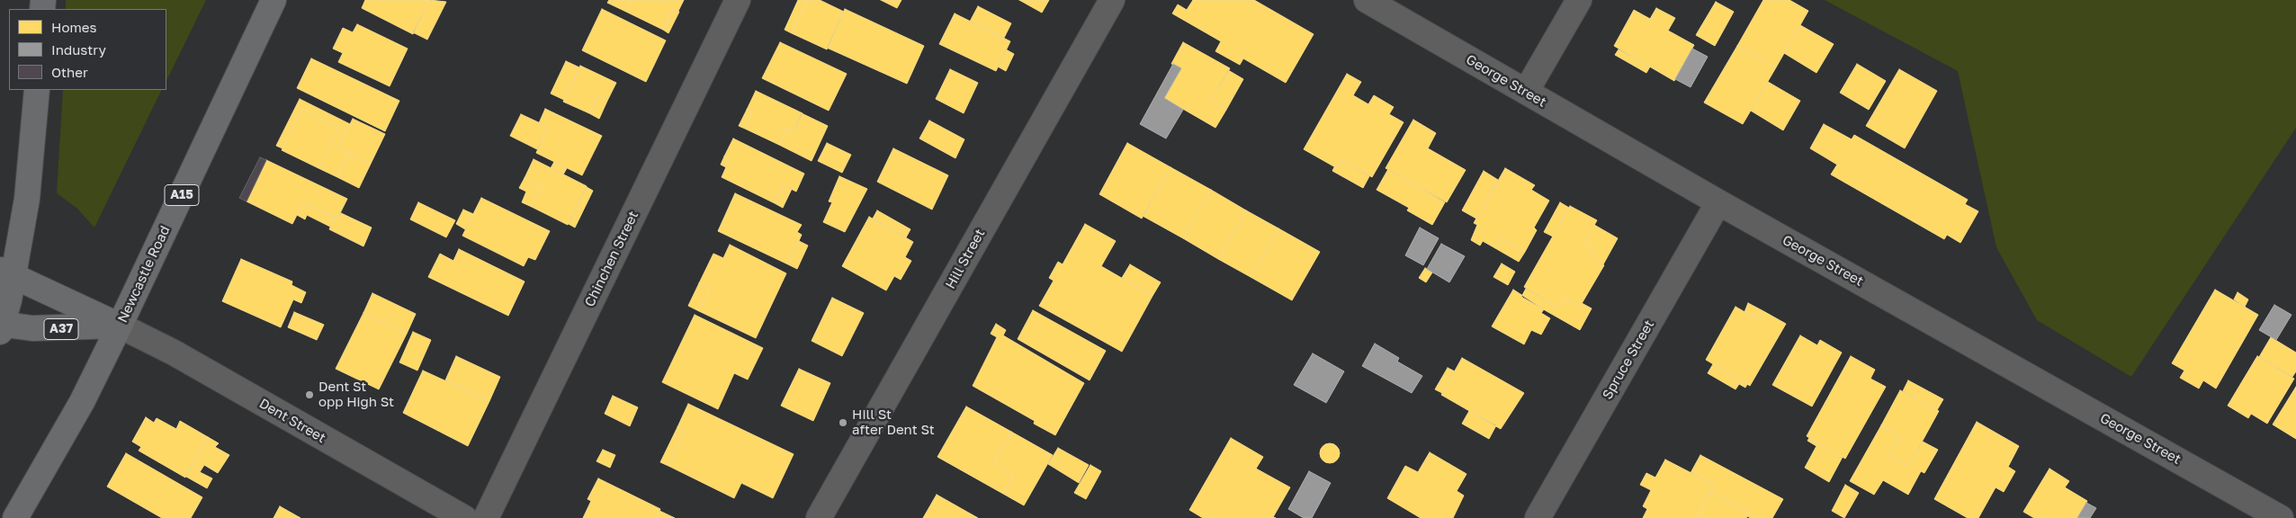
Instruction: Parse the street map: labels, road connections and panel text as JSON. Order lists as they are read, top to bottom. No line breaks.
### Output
{"streets":{"highway":["A15","Newcastle Road","A37"],"street":["George Street","Chinchen Street","Hill Street","Spruce Street","Dent Street"]},"crossings":[["George Street","Spruce Street"],["Newcastle Road","A37"],["Newcastle Road","Dent Street"],["A37","Dent Street"]],"places":["Dent St opp High St","Hill St after Dent St"],"legend":["Homes","Industry","Other"]}
